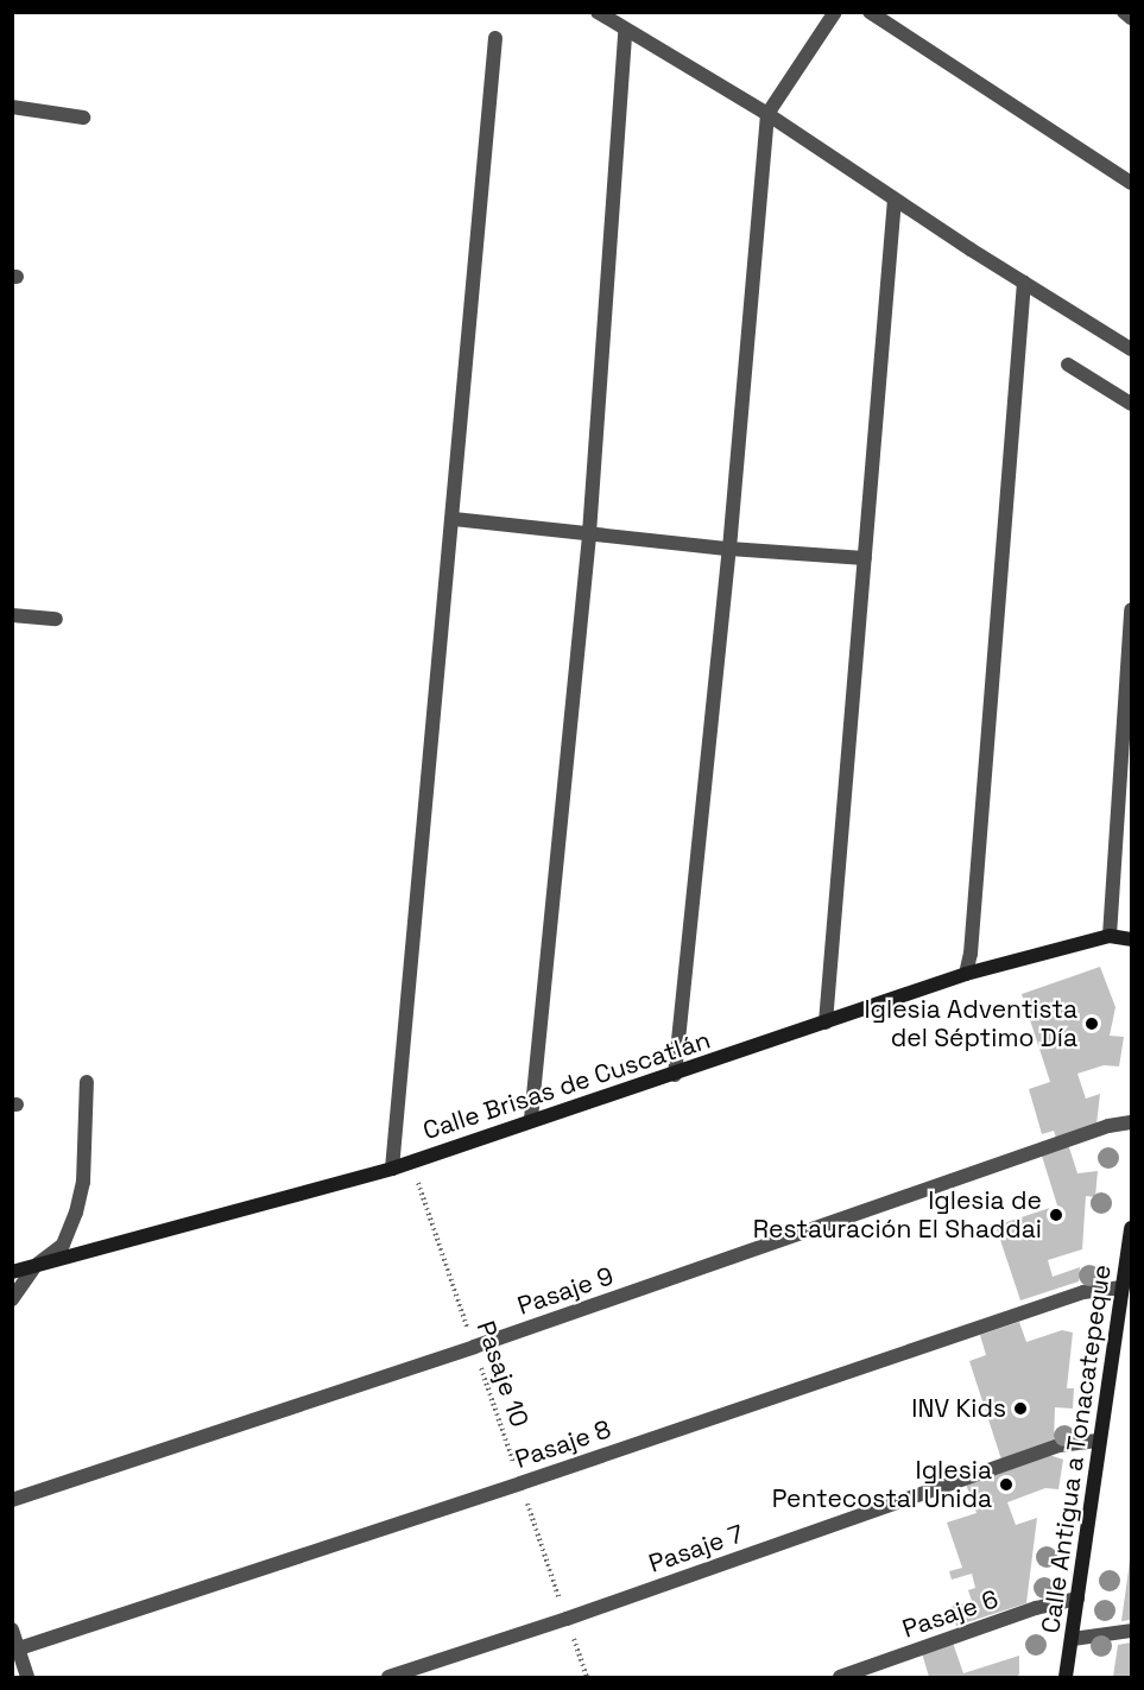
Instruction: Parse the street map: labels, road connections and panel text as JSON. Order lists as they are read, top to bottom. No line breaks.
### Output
{"streets":{"street":["Calle Brisas de Cuscatlán","Pasaje 9","Pasaje 8","Calle Antigua a Tonacatepeque","Pasaje 7","Pasaje 6"],"path":["Pasaje 10"]},"crossings":[["Calle Brisas de Cuscatlán","Pasaje 10"],["Pasaje 9","Pasaje 10"],["Pasaje 10","Pasaje 8"],["Pasaje 10","Pasaje 7"],["Pasaje 8","Calle Antigua a Tonacatepeque"],["Calle Antigua a Tonacatepeque","Pasaje 7"],["Calle Antigua a Tonacatepeque","Pasaje 6"]],"places":["Iglesia Adventista del Séptimo Día","Iglesia de Restauración El Shaddai","INV Kids","Iglesia Pentecostal Unida"]}
